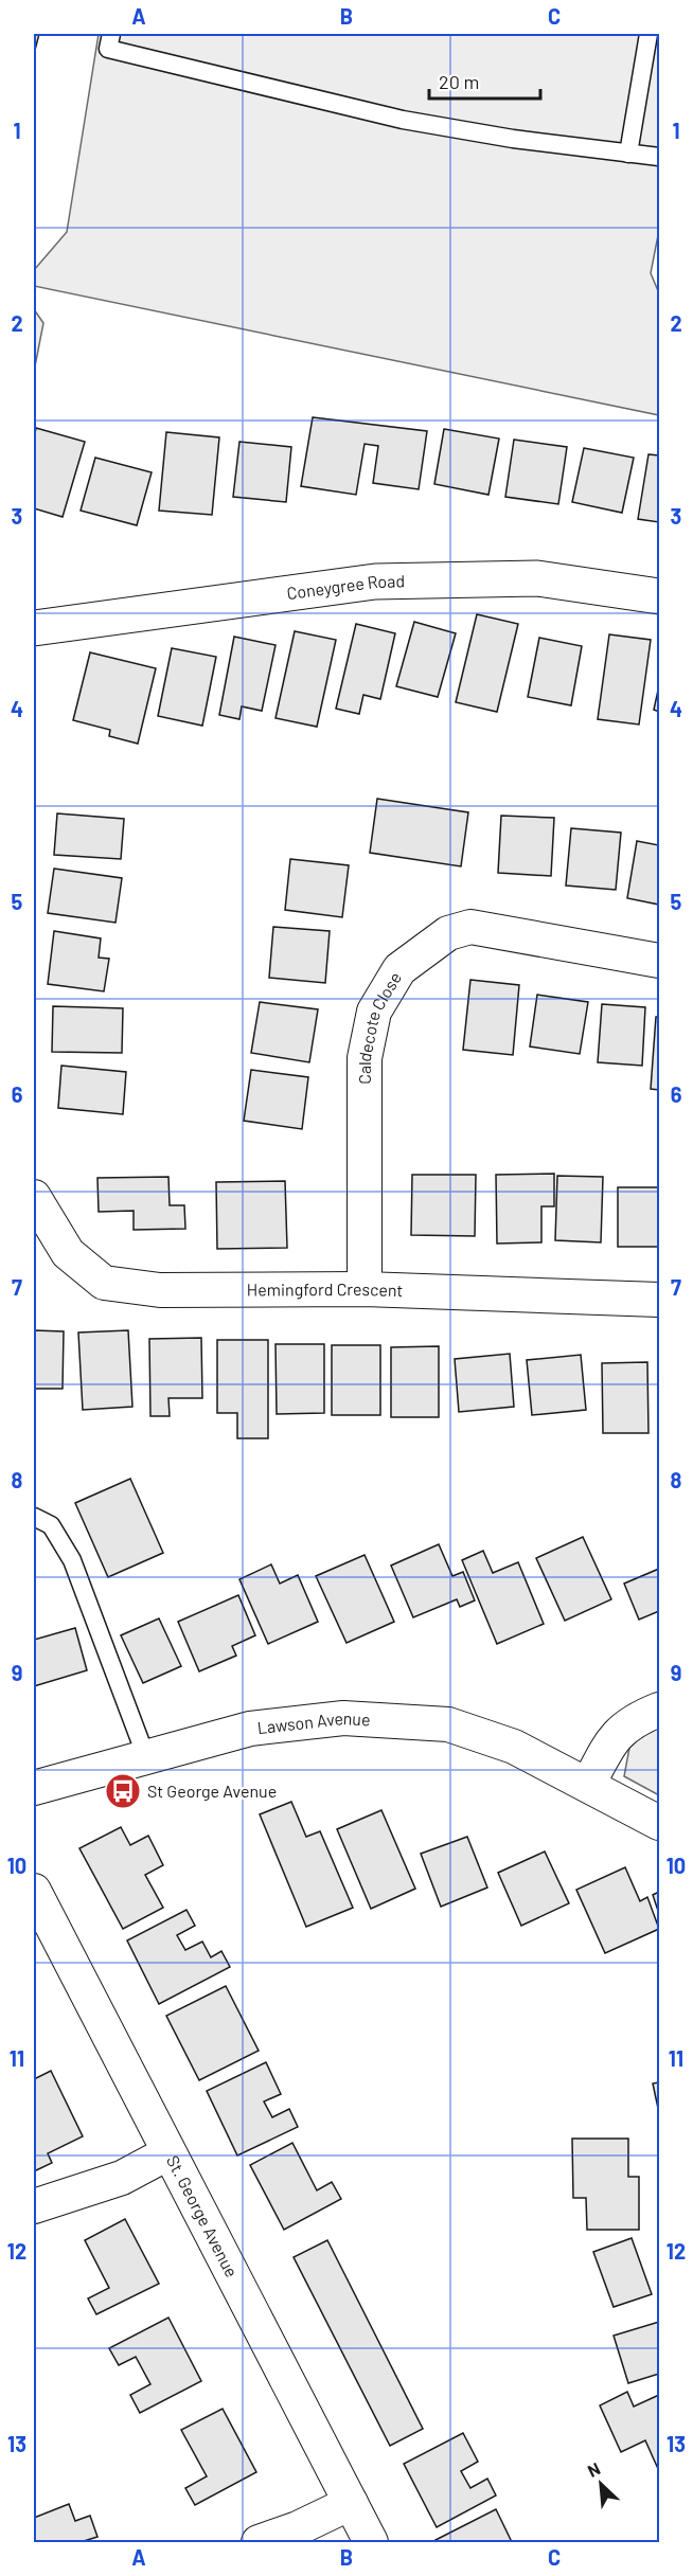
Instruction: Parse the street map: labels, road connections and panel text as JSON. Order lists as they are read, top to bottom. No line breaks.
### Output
{"streets":{"street":["Coneygree Road","Caldecote Close","Hemingford Crescent","Lawson Avenue","St. George Avenue"]},"crossings":[["Caldecote Close","Hemingford Crescent"]],"places":{"bus stop":["St George Avenue"]},"scale_bar":"20 m","north":"top left","grid":{"columns":["A","B","C"],"rows":["1","2","3","4","5","6","7","8","9","10","11","12","13"]}}
